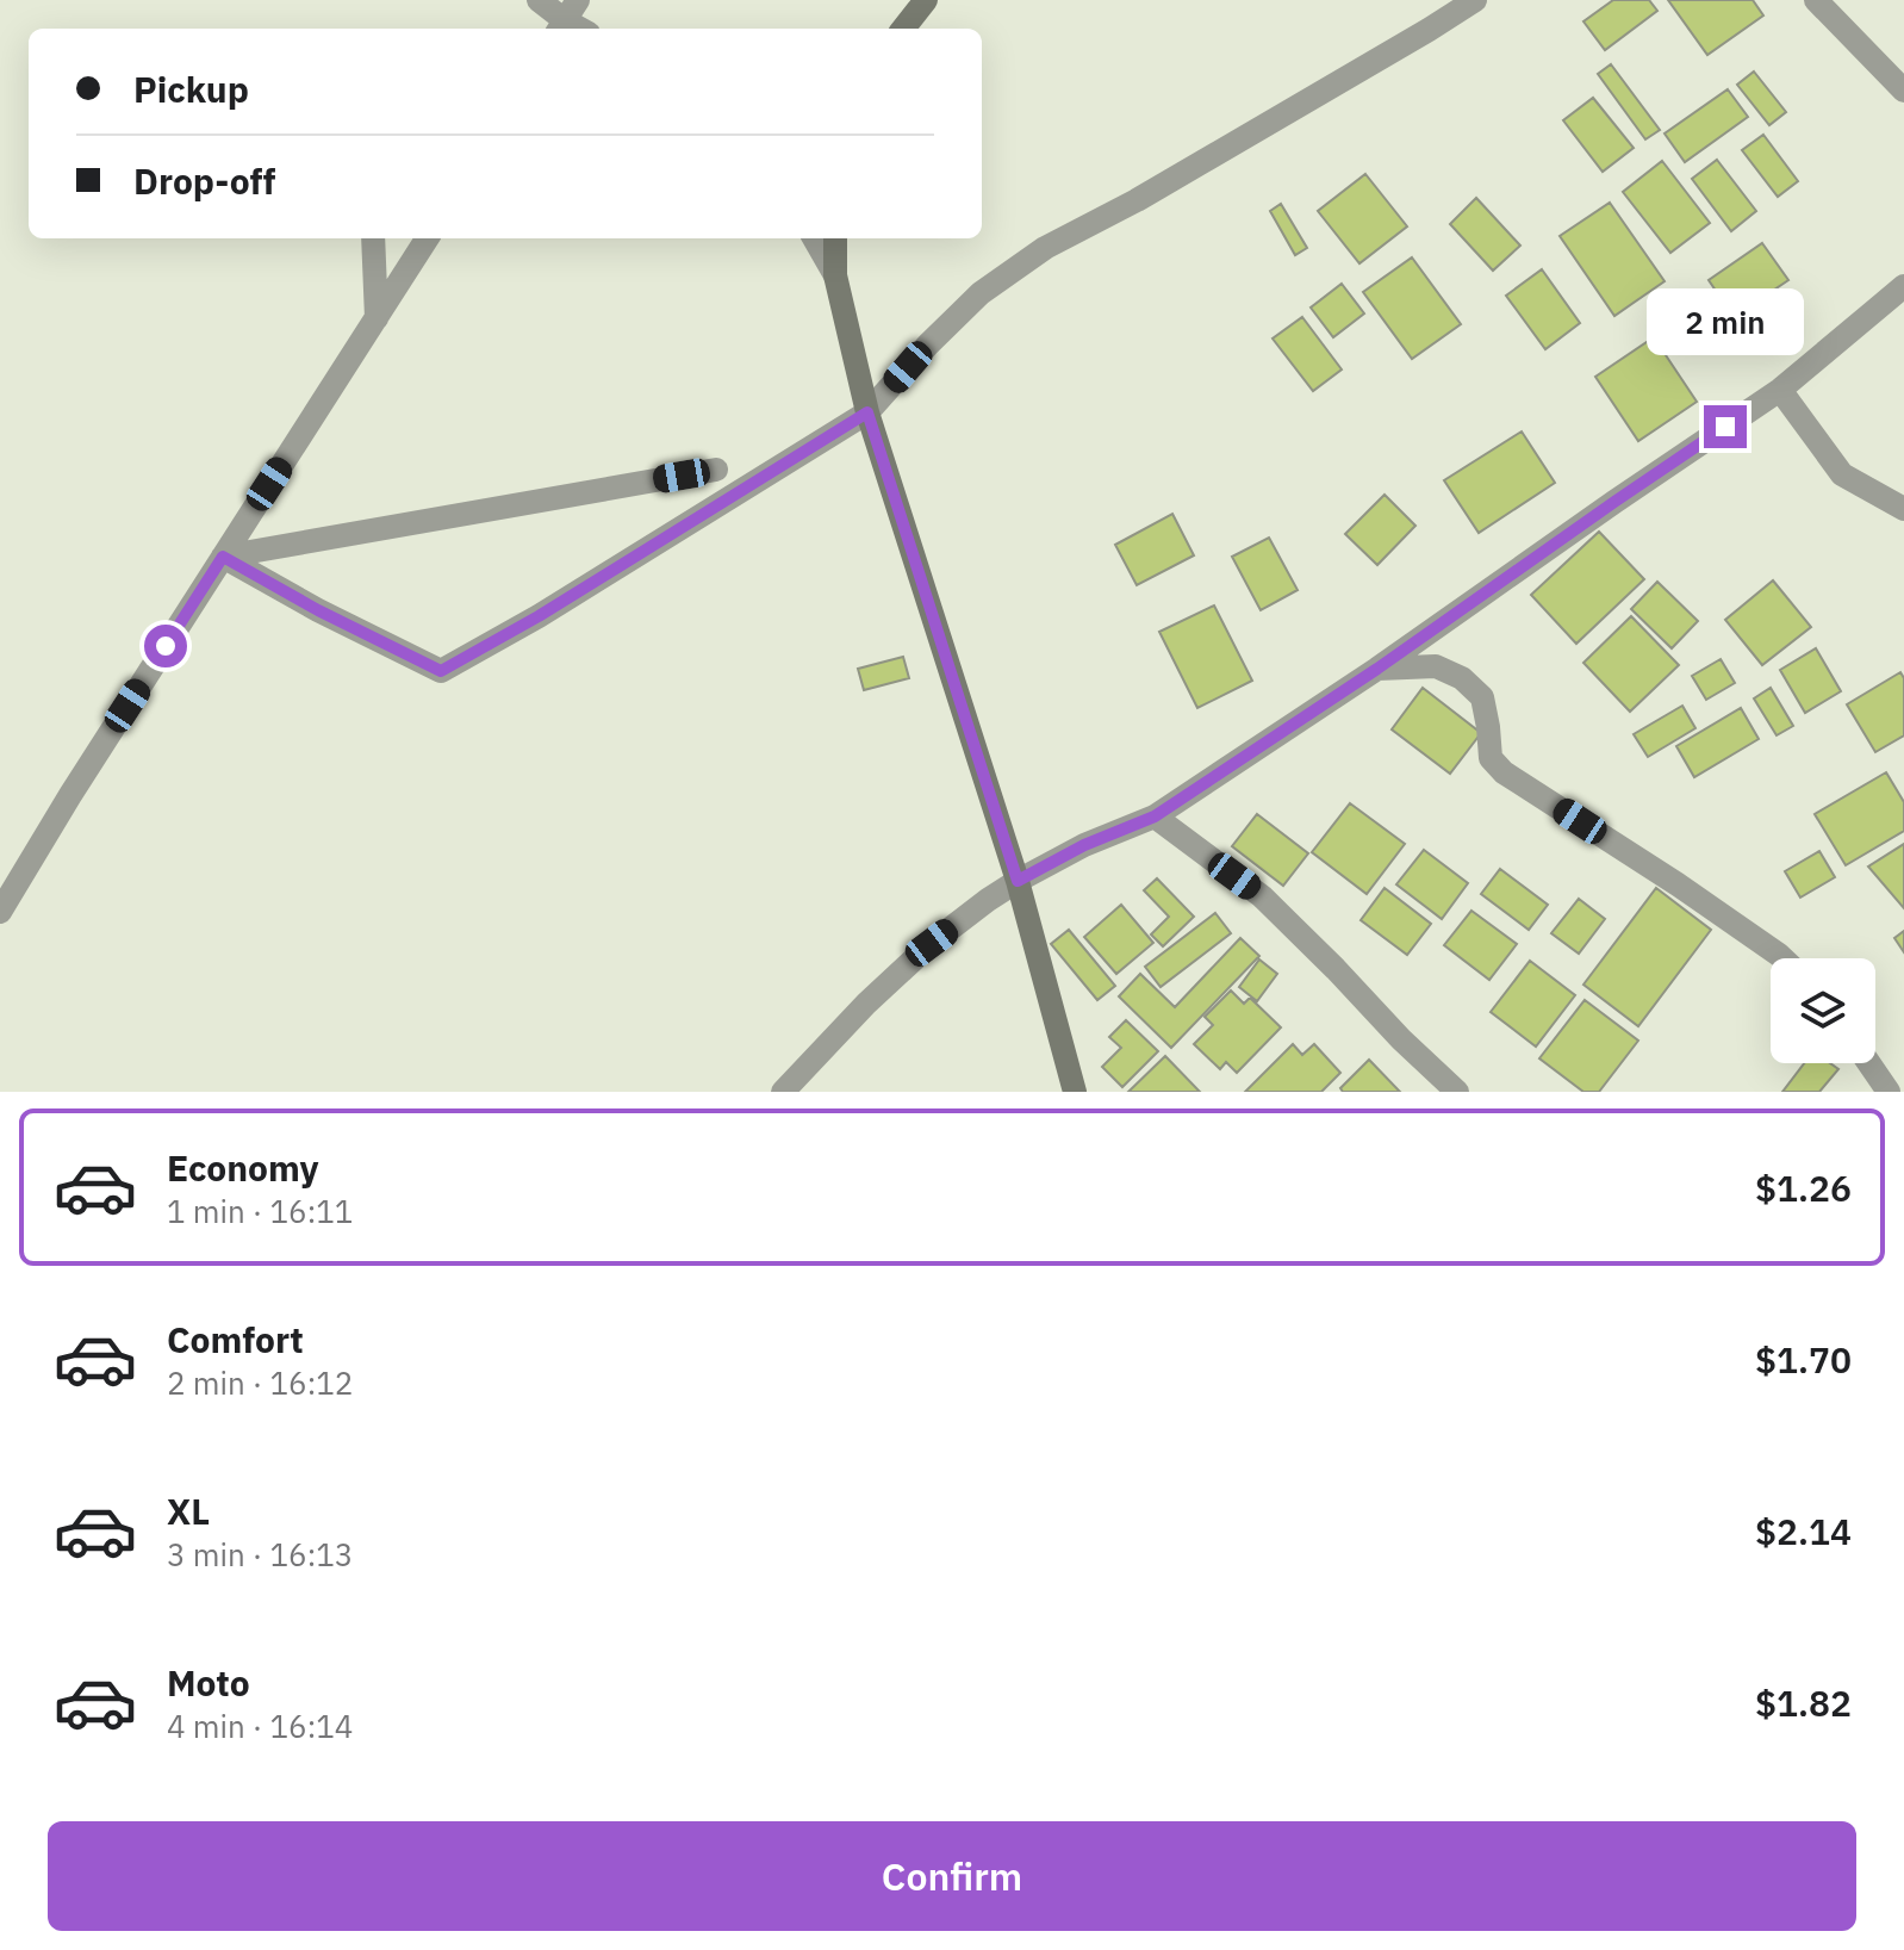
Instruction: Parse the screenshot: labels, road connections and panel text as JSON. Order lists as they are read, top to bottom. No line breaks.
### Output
{"page":{"banner":["Pickup","Drop-off"],"bubble":"2 min","list":[{"name":"Economy","note":"1 min · 16:11","value":"$1.26"},{"name":"Comfort","note":"2 min · 16:12","value":"$1.70"},{"name":"XL","note":"3 min · 16:13","value":"$2.14"},{"name":"Moto","note":"4 min · 16:14","value":"$1.82"}],"buttons":"Confirm"}}
